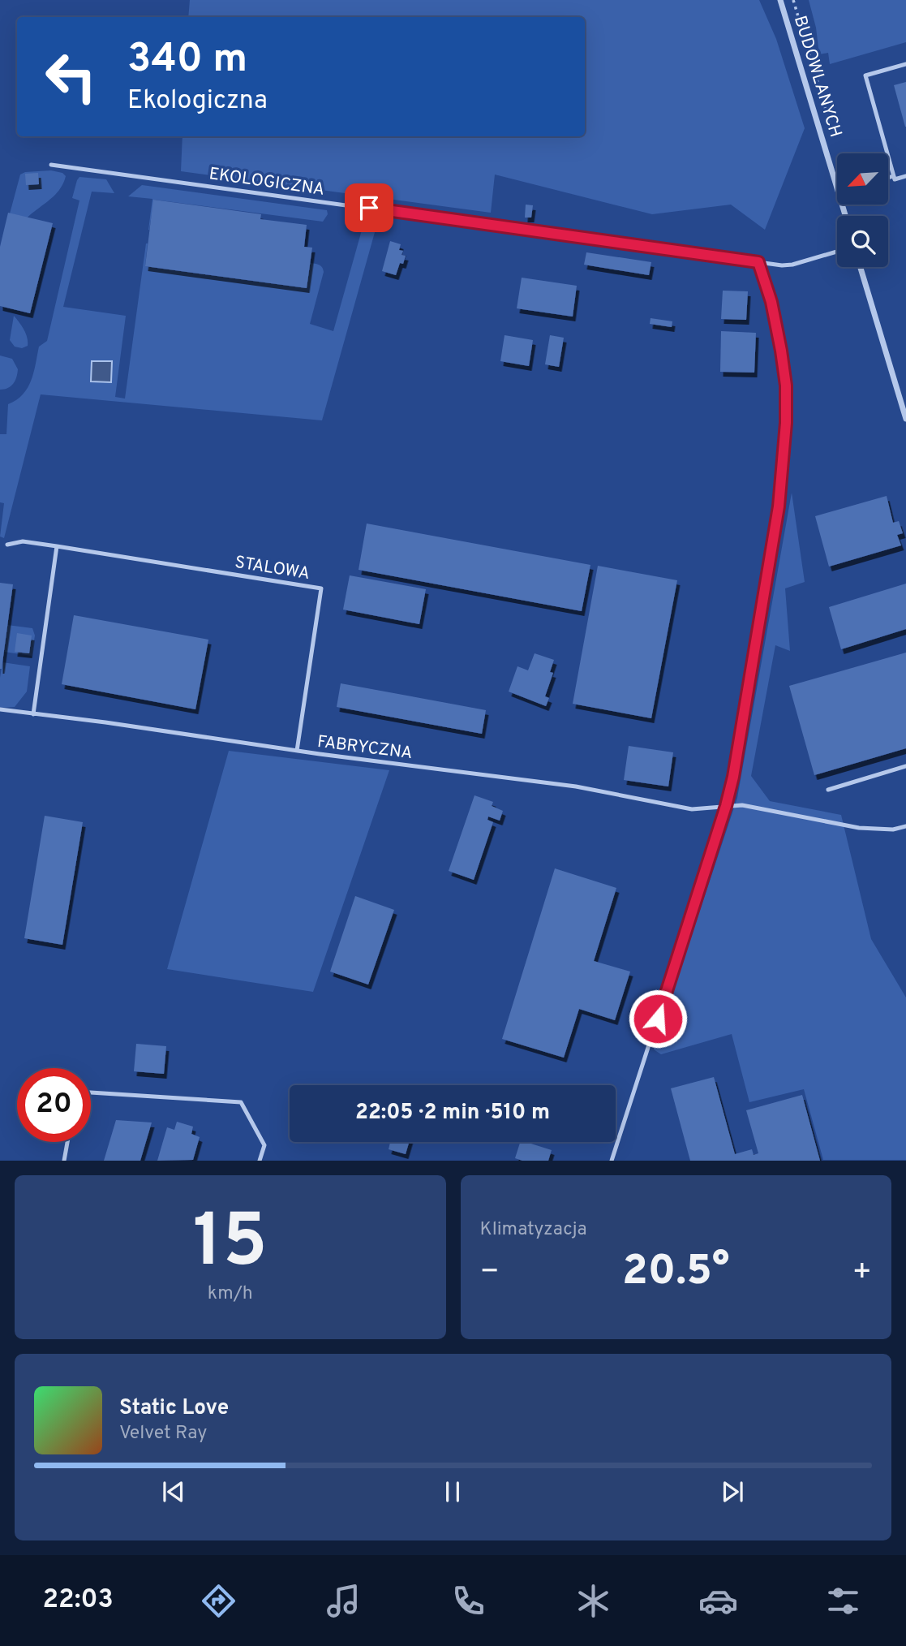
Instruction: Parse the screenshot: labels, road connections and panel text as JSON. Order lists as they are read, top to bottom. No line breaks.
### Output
{"streets":{"street":["BUDOWLANYCH"],"lane":["EKOLOGICZNA","STALOWA","FABRYCZNA"]},"crossings":[["STALOWA","FABRYCZNA"]],"north":"bottom left","page":{"turn":["340 m","Ekologiczna"],"limit":"20","trip":"22:05 · 2 min · 510 m","tile":[["15","km/h"],"Klimatyzacja"],"heat":["−","20.5°","+"],"song":["Static Love","Velvet Ray"],"tabs":"22:03"}}
